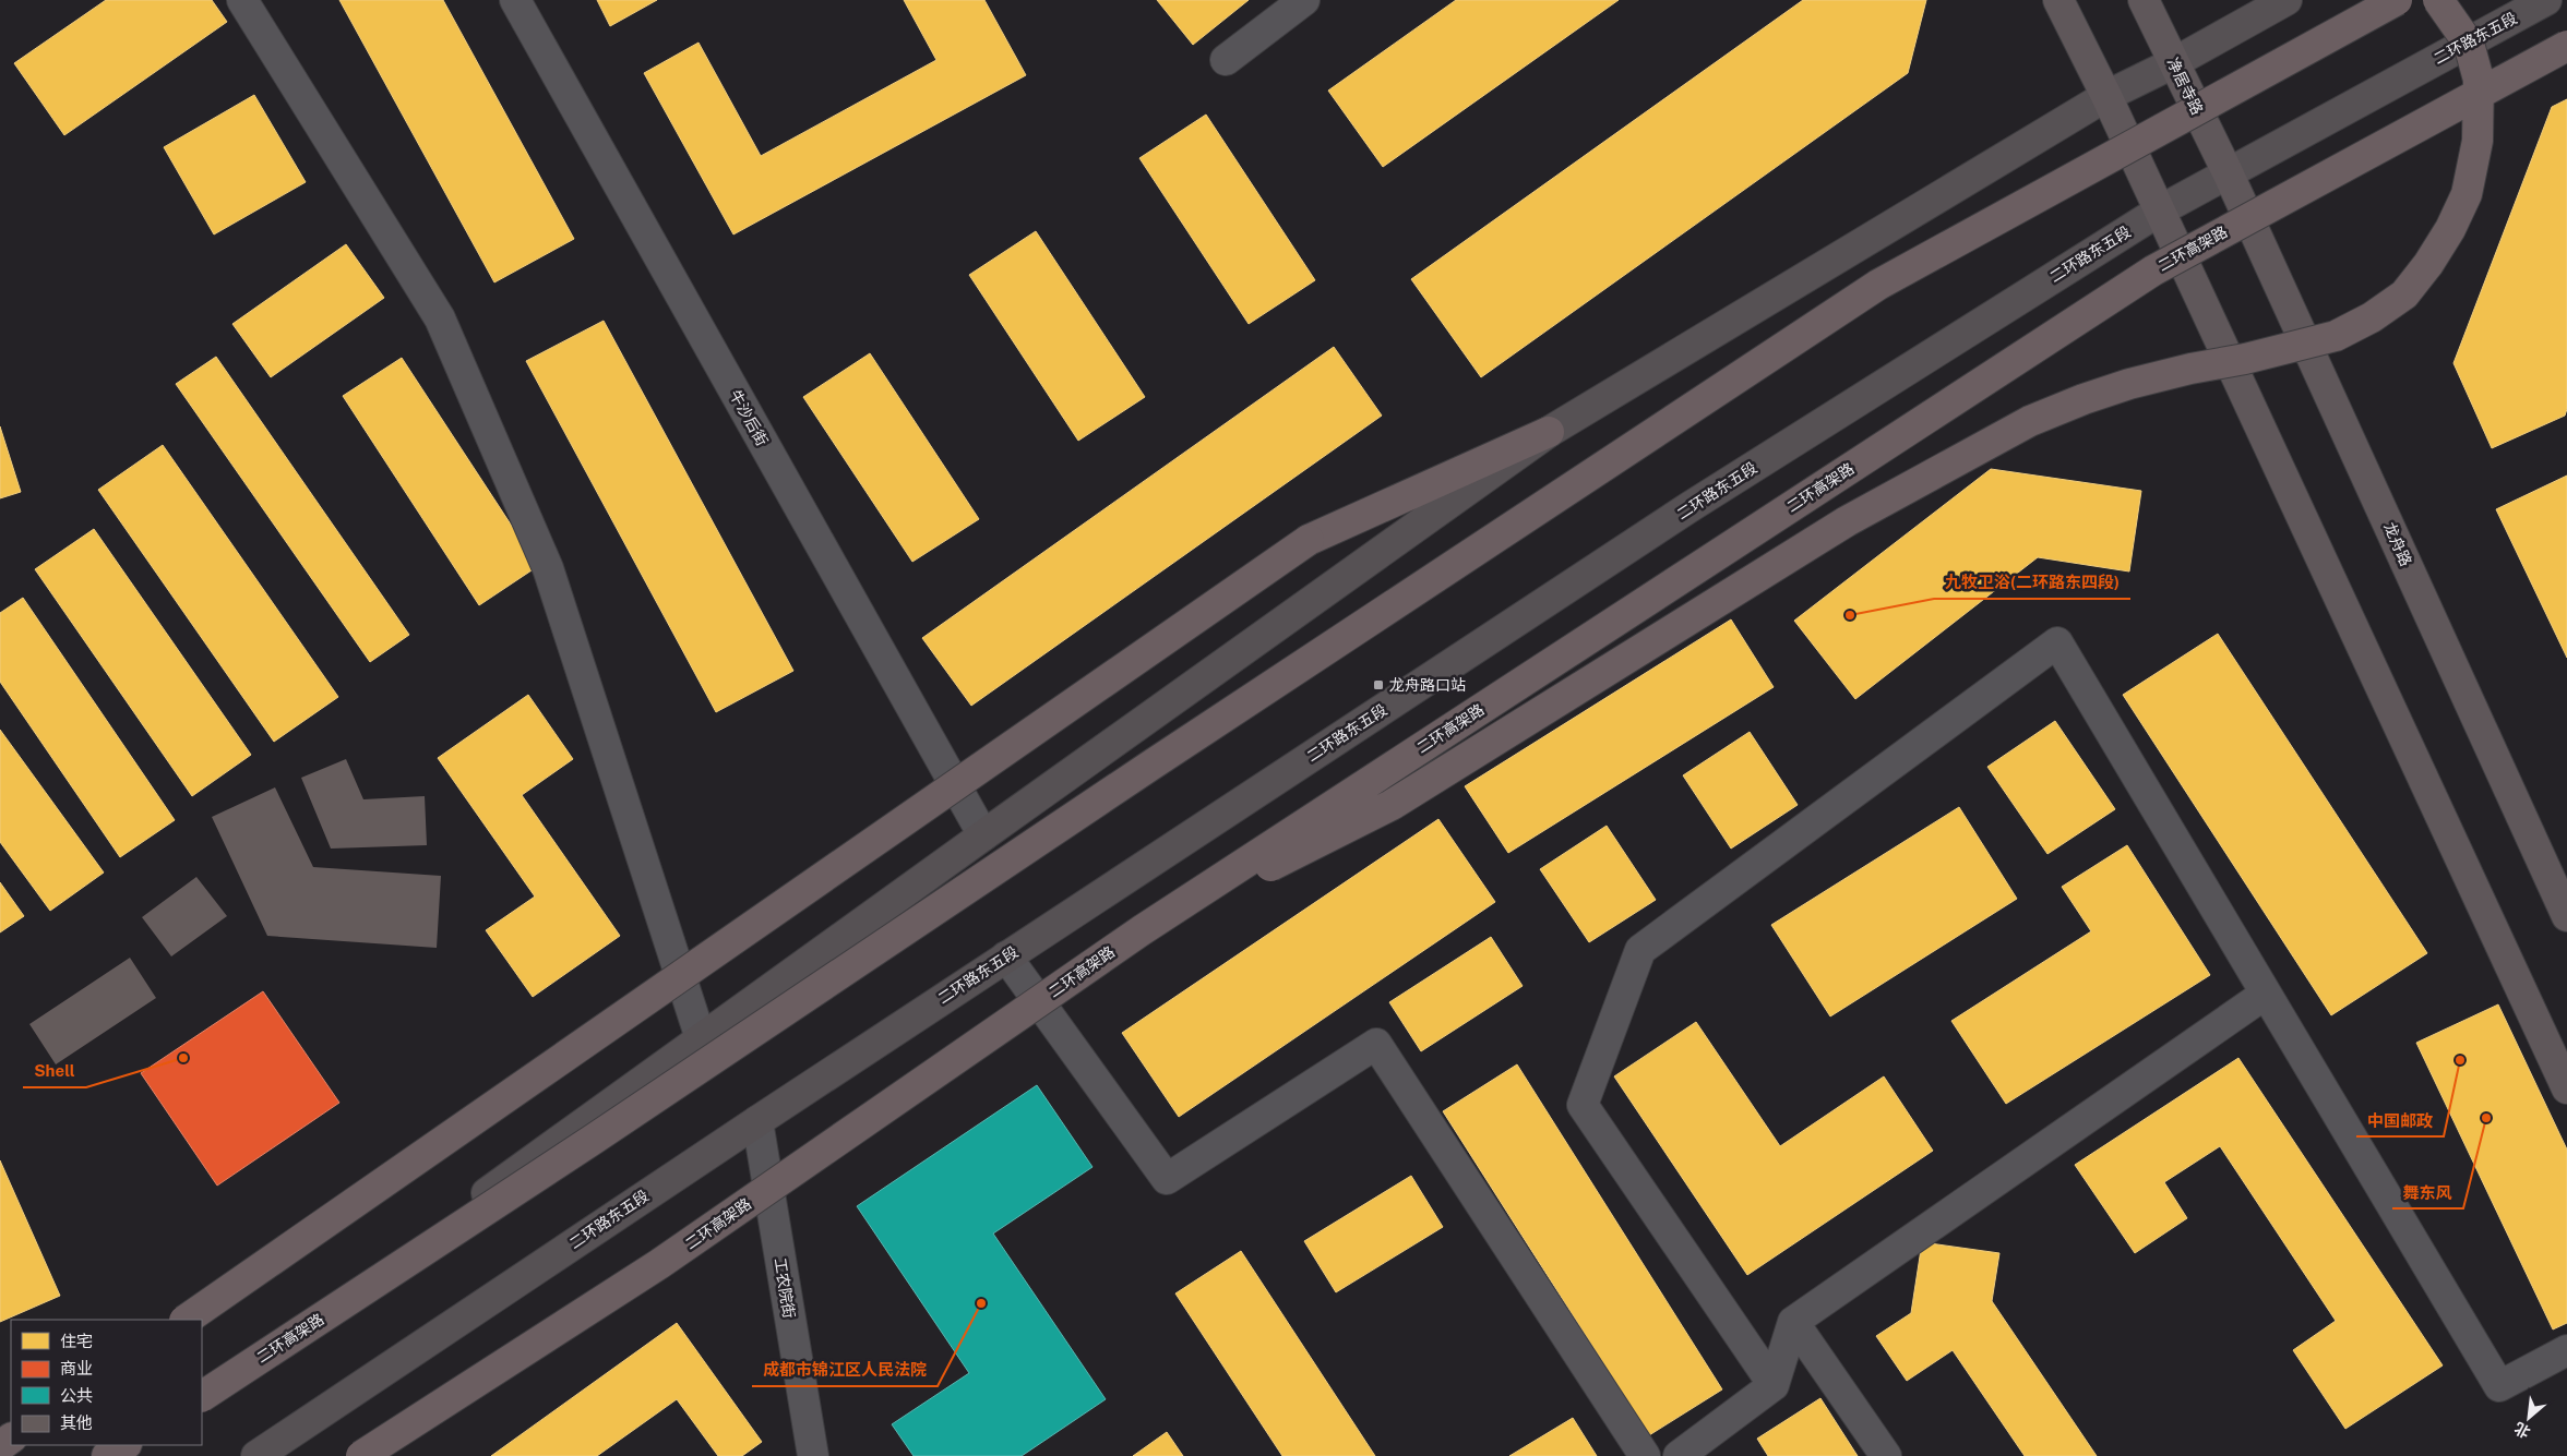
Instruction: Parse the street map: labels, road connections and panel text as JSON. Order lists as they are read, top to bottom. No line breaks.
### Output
{"streets":{"highway":["二环高架路"],"main road":["二环路东五段","净居寺路","龙舟路"],"street":["牛沙后街","工农院街"]},"crossings":[["二环路东五段","净居寺路"],["二环路东五段","龙舟路"],["二环路东五段","工农院街"],["净居寺路","龙舟路"]],"places":{"other":["九牧卫浴(二环路东四段)","Shell","中国邮政","舞东风","成都市锦江区人民法院"],"transit":["龙舟路口站"]},"legend":["住宅","商业","公共","其他"],"north":"bottom left"}
